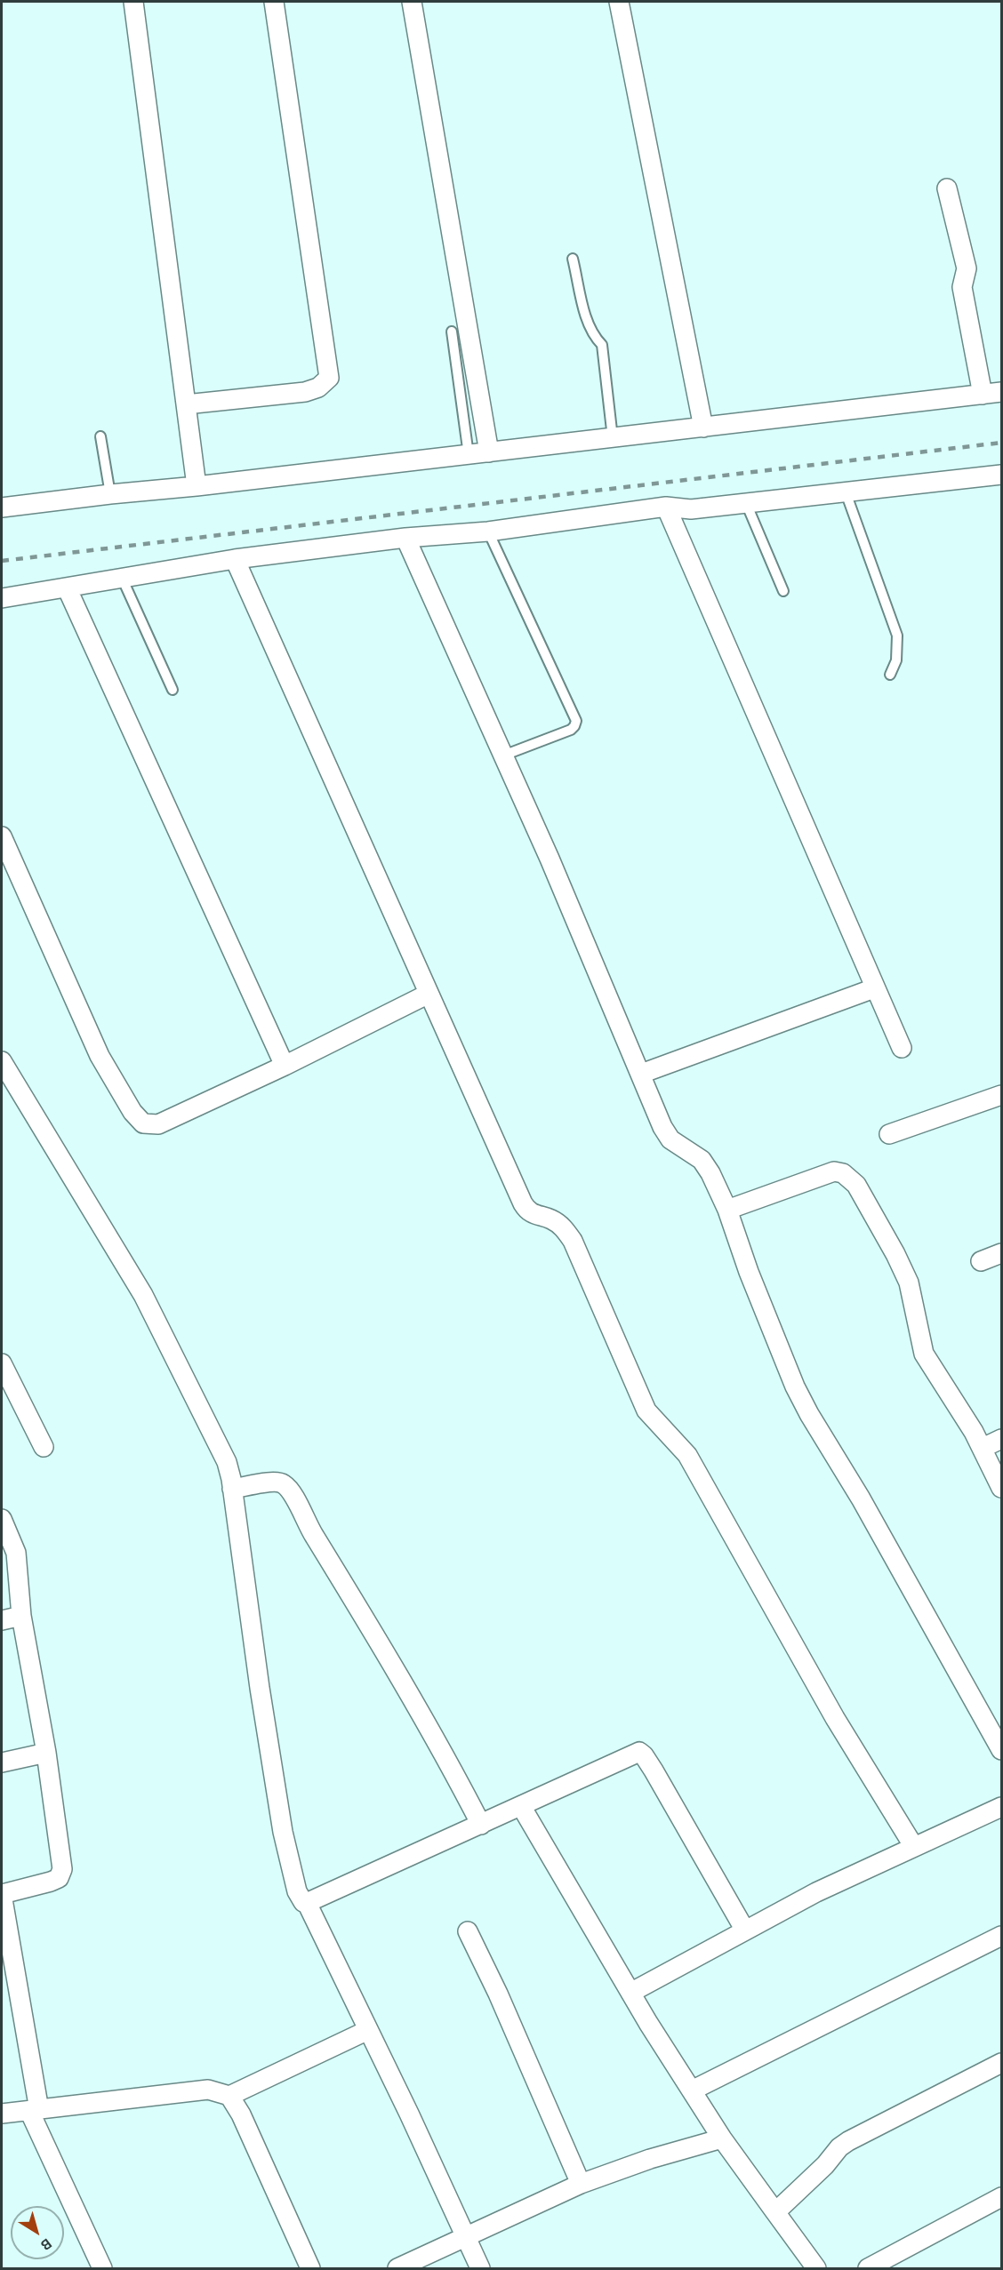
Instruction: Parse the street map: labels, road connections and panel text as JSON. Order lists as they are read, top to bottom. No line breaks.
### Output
{"north":"bottom right"}
